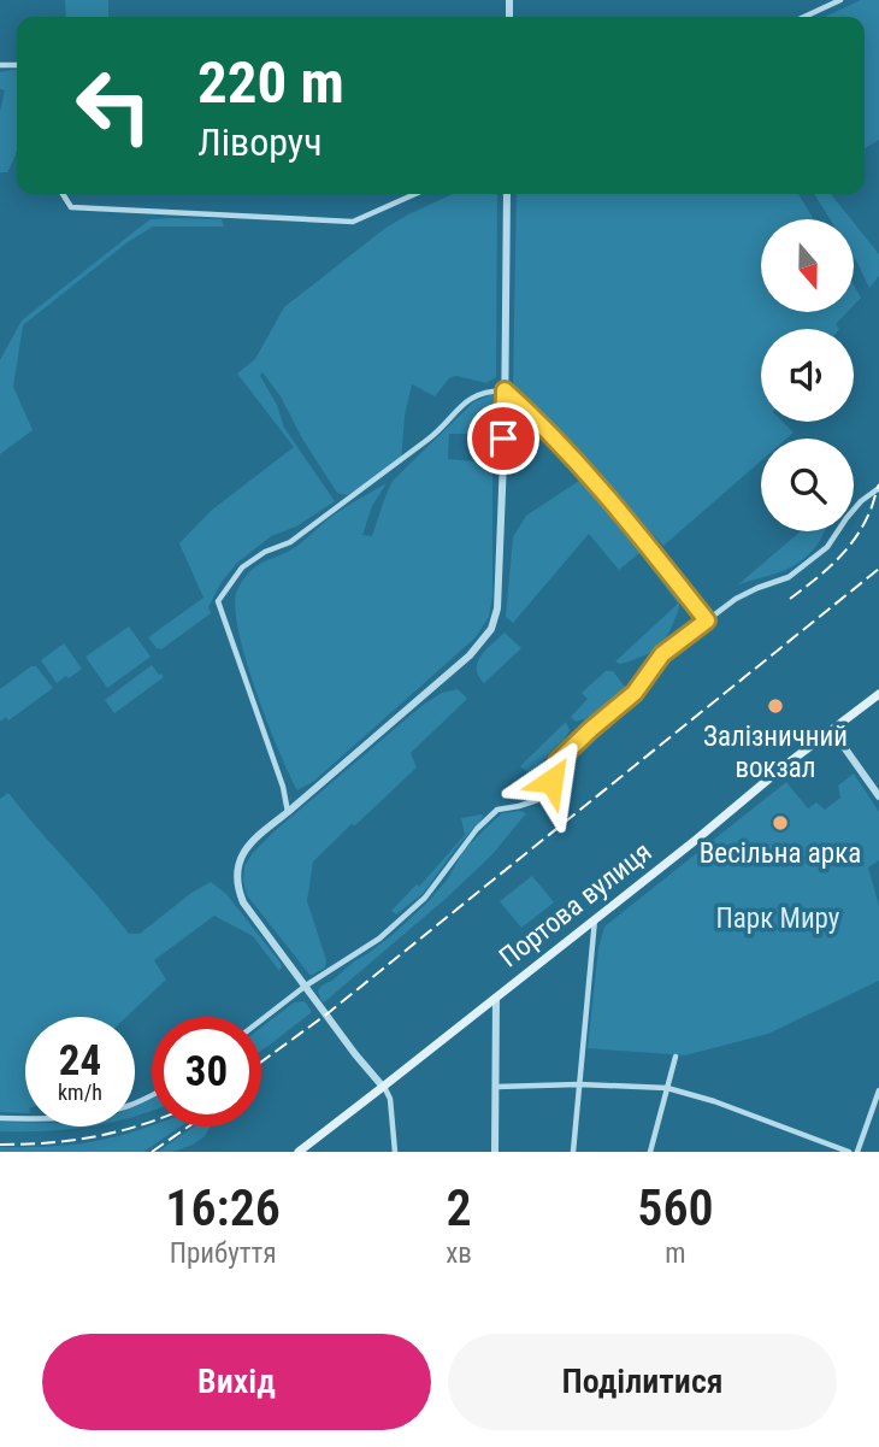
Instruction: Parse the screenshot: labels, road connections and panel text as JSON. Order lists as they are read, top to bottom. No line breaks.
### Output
{"streets":{"main road":["Портова вулиця"]},"parks":["Парк Миру"],"places":["Залізничний вокзал","Весільна арка"],"north":"bottom","page":{"turn":["220 m","Ліворуч"],"speed":"24 km/h","limit":"30","eta":["16:26","Прибуття","2","хв","560","m"],"buttons":["Вихід","Поділитися"]}}
